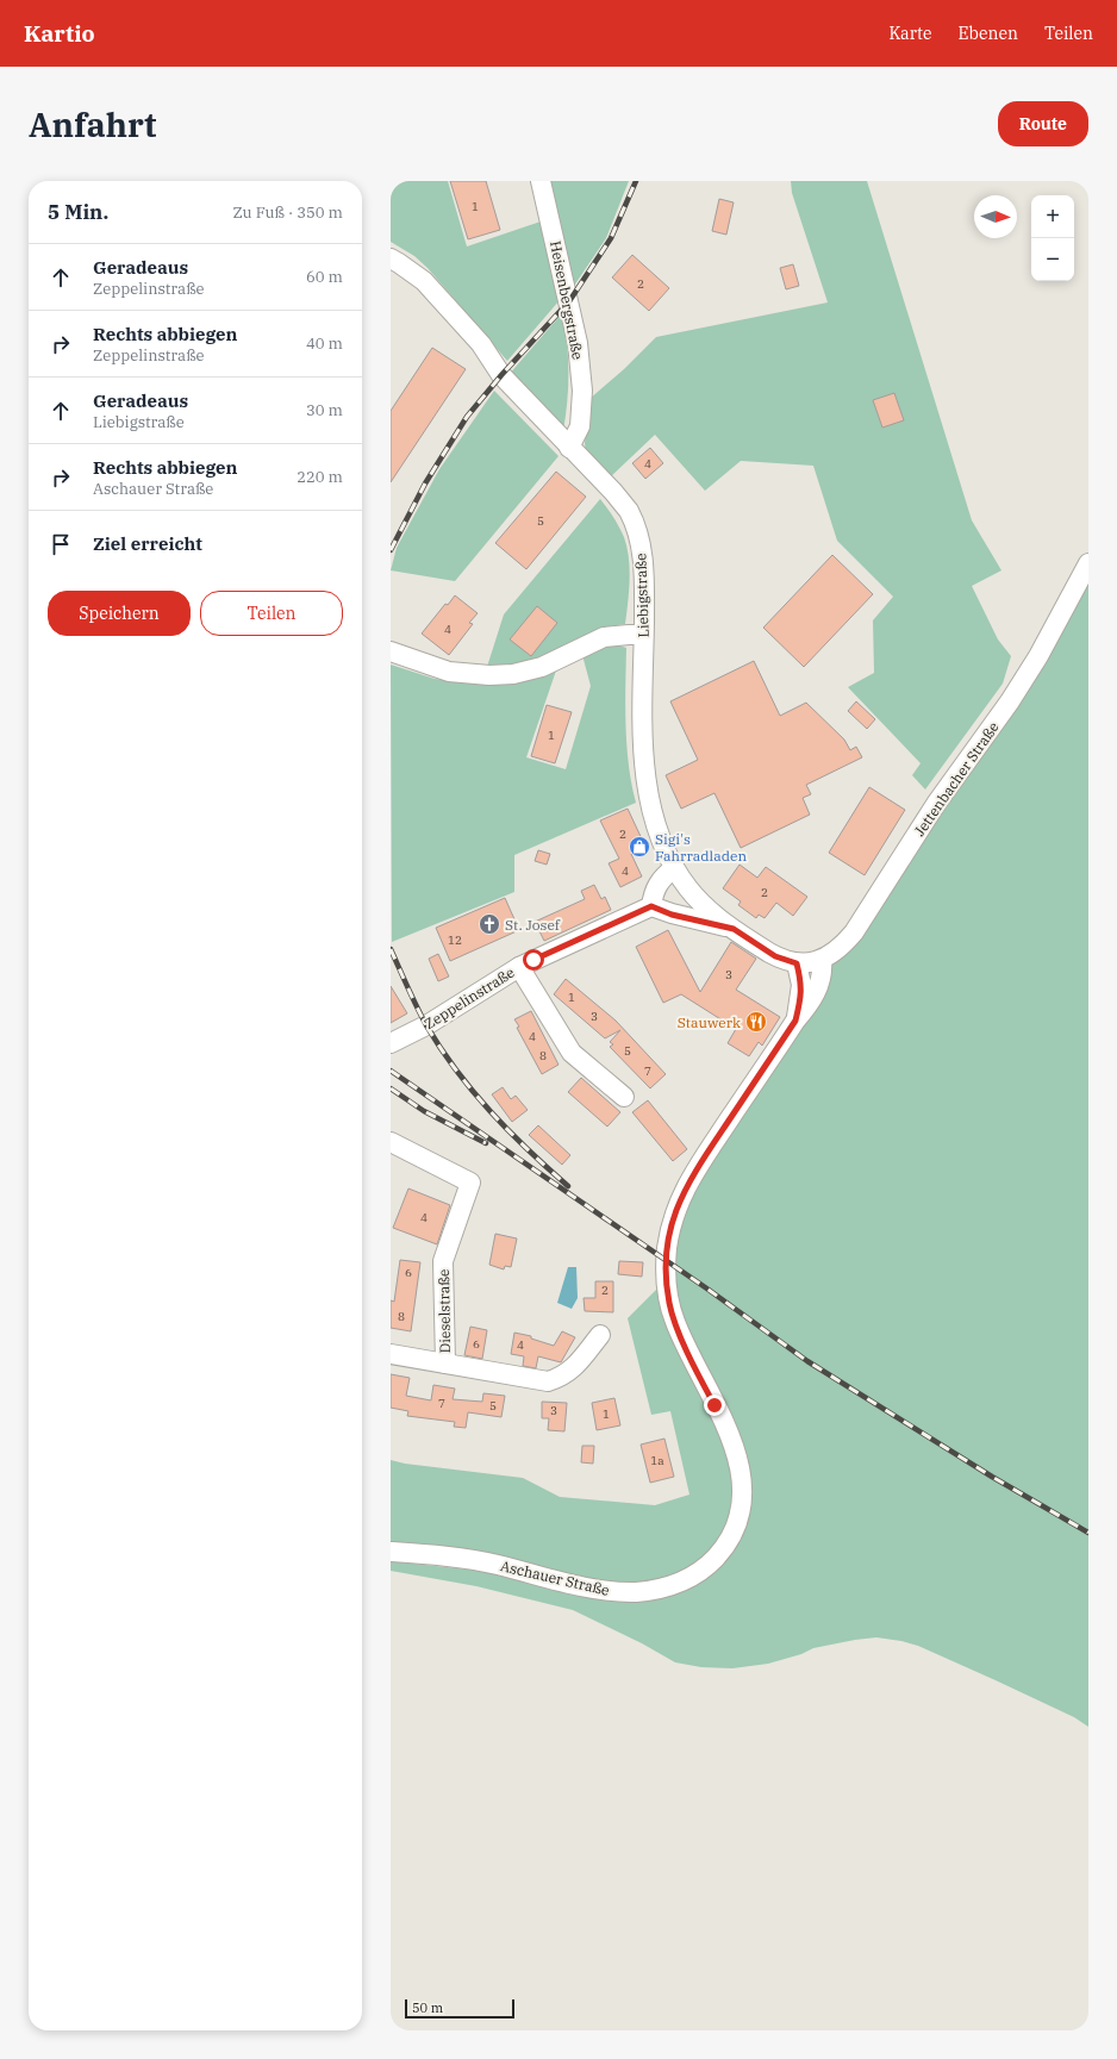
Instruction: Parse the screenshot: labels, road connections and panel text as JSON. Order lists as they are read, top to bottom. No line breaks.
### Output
{"streets":{"street":["Heisenbergstraße","Liebigstraße","Jettenbacher Straße","Zeppelinstraße","Dieselstraße","Aschauer Straße"]},"crossings":[["Heisenbergstraße","Liebigstraße"],["Liebigstraße","Jettenbacher Straße"],["Liebigstraße","Aschauer Straße"],["Jettenbacher Straße","Aschauer Straße"]],"places":{"shop":["Sigi's Fahrradladen"],"church":["St. Josef"],"restaurant":["Stauwerk"]},"house_numbers":["1","2","4","5","4","1","2","4","2","12","3","1","3","4","5","8","7","4","6","2","8","6","4","7","5","3","1","1a"],"scale_bar":"50 m","north":"right","page":{"header":"Kartio","nav":["Karte","Ebenen","Teilen"],"buttons":["Route",["Speichern","Teilen"]],"title":"Anfahrt","heading":["5 Min.","Zu Fuß · 350 m"],"map_buttons":["+","−"],"list":[["Geradeaus","Zeppelinstraße","60 m"],["Rechts abbiegen","Zeppelinstraße","40 m"],["Geradeaus","Liebigstraße","30 m"],["Rechts abbiegen","Aschauer Straße","220 m"],"Ziel erreicht"],"scale":"50 m"}}
